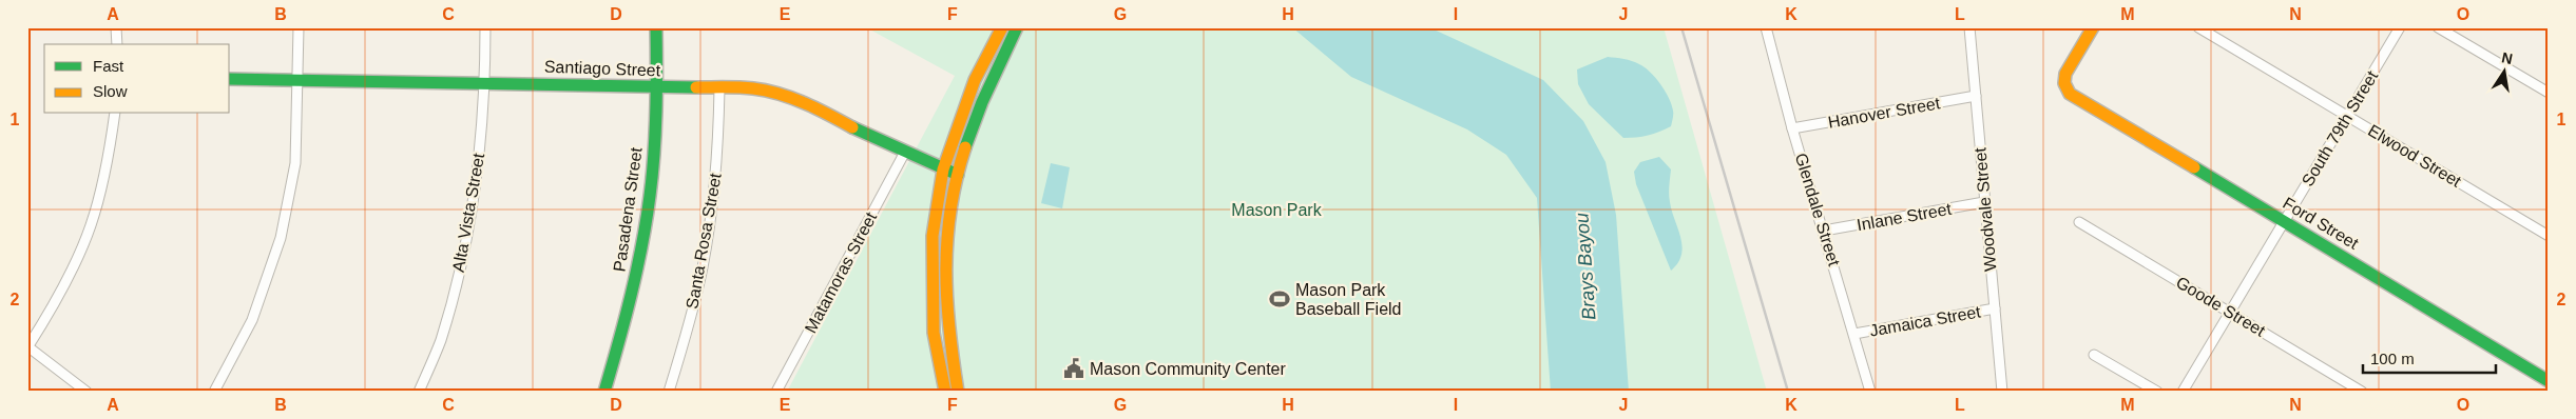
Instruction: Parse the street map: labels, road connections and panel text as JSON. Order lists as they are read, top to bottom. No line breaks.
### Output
{"streets":{"street":["Santiago Street","Hanover Street","South 79th Street","Elwood Street","Pasadena Street","Glendale Street","Woodvale Street","Alta Vista Street","Inlane Street","Ford Street","Santa Rosa Street","Matamoras Street","Goode Street","Jamaica Street"]},"crossings":[["Santiago Street","Pasadena Street"],["Santiago Street","Alta Vista Street"],["Santiago Street","Santa Rosa Street"],["Santiago Street","Matamoras Street"],["Hanover Street","Glendale Street"],["Hanover Street","Woodvale Street"],["South 79th Street","Elwood Street"],["South 79th Street","Ford Street"],["South 79th Street","Goode Street"],["Glendale Street","Inlane Street"],["Glendale Street","Jamaica Street"],["Woodvale Street","Inlane Street"],["Woodvale Street","Jamaica Street"]],"water":["Brays Bayou"],"parks":["Mason Park"],"places":{"sports":["Mason Park Baseball Field"],"public building":["Mason Community Center"]},"legend":["Fast","Slow"],"scale_bar":"100 m","north":"top","grid":{"columns":["A","B","C","D","E","F","G","H","I","J","K","L","M","N","O"],"rows":["1","2"]}}
